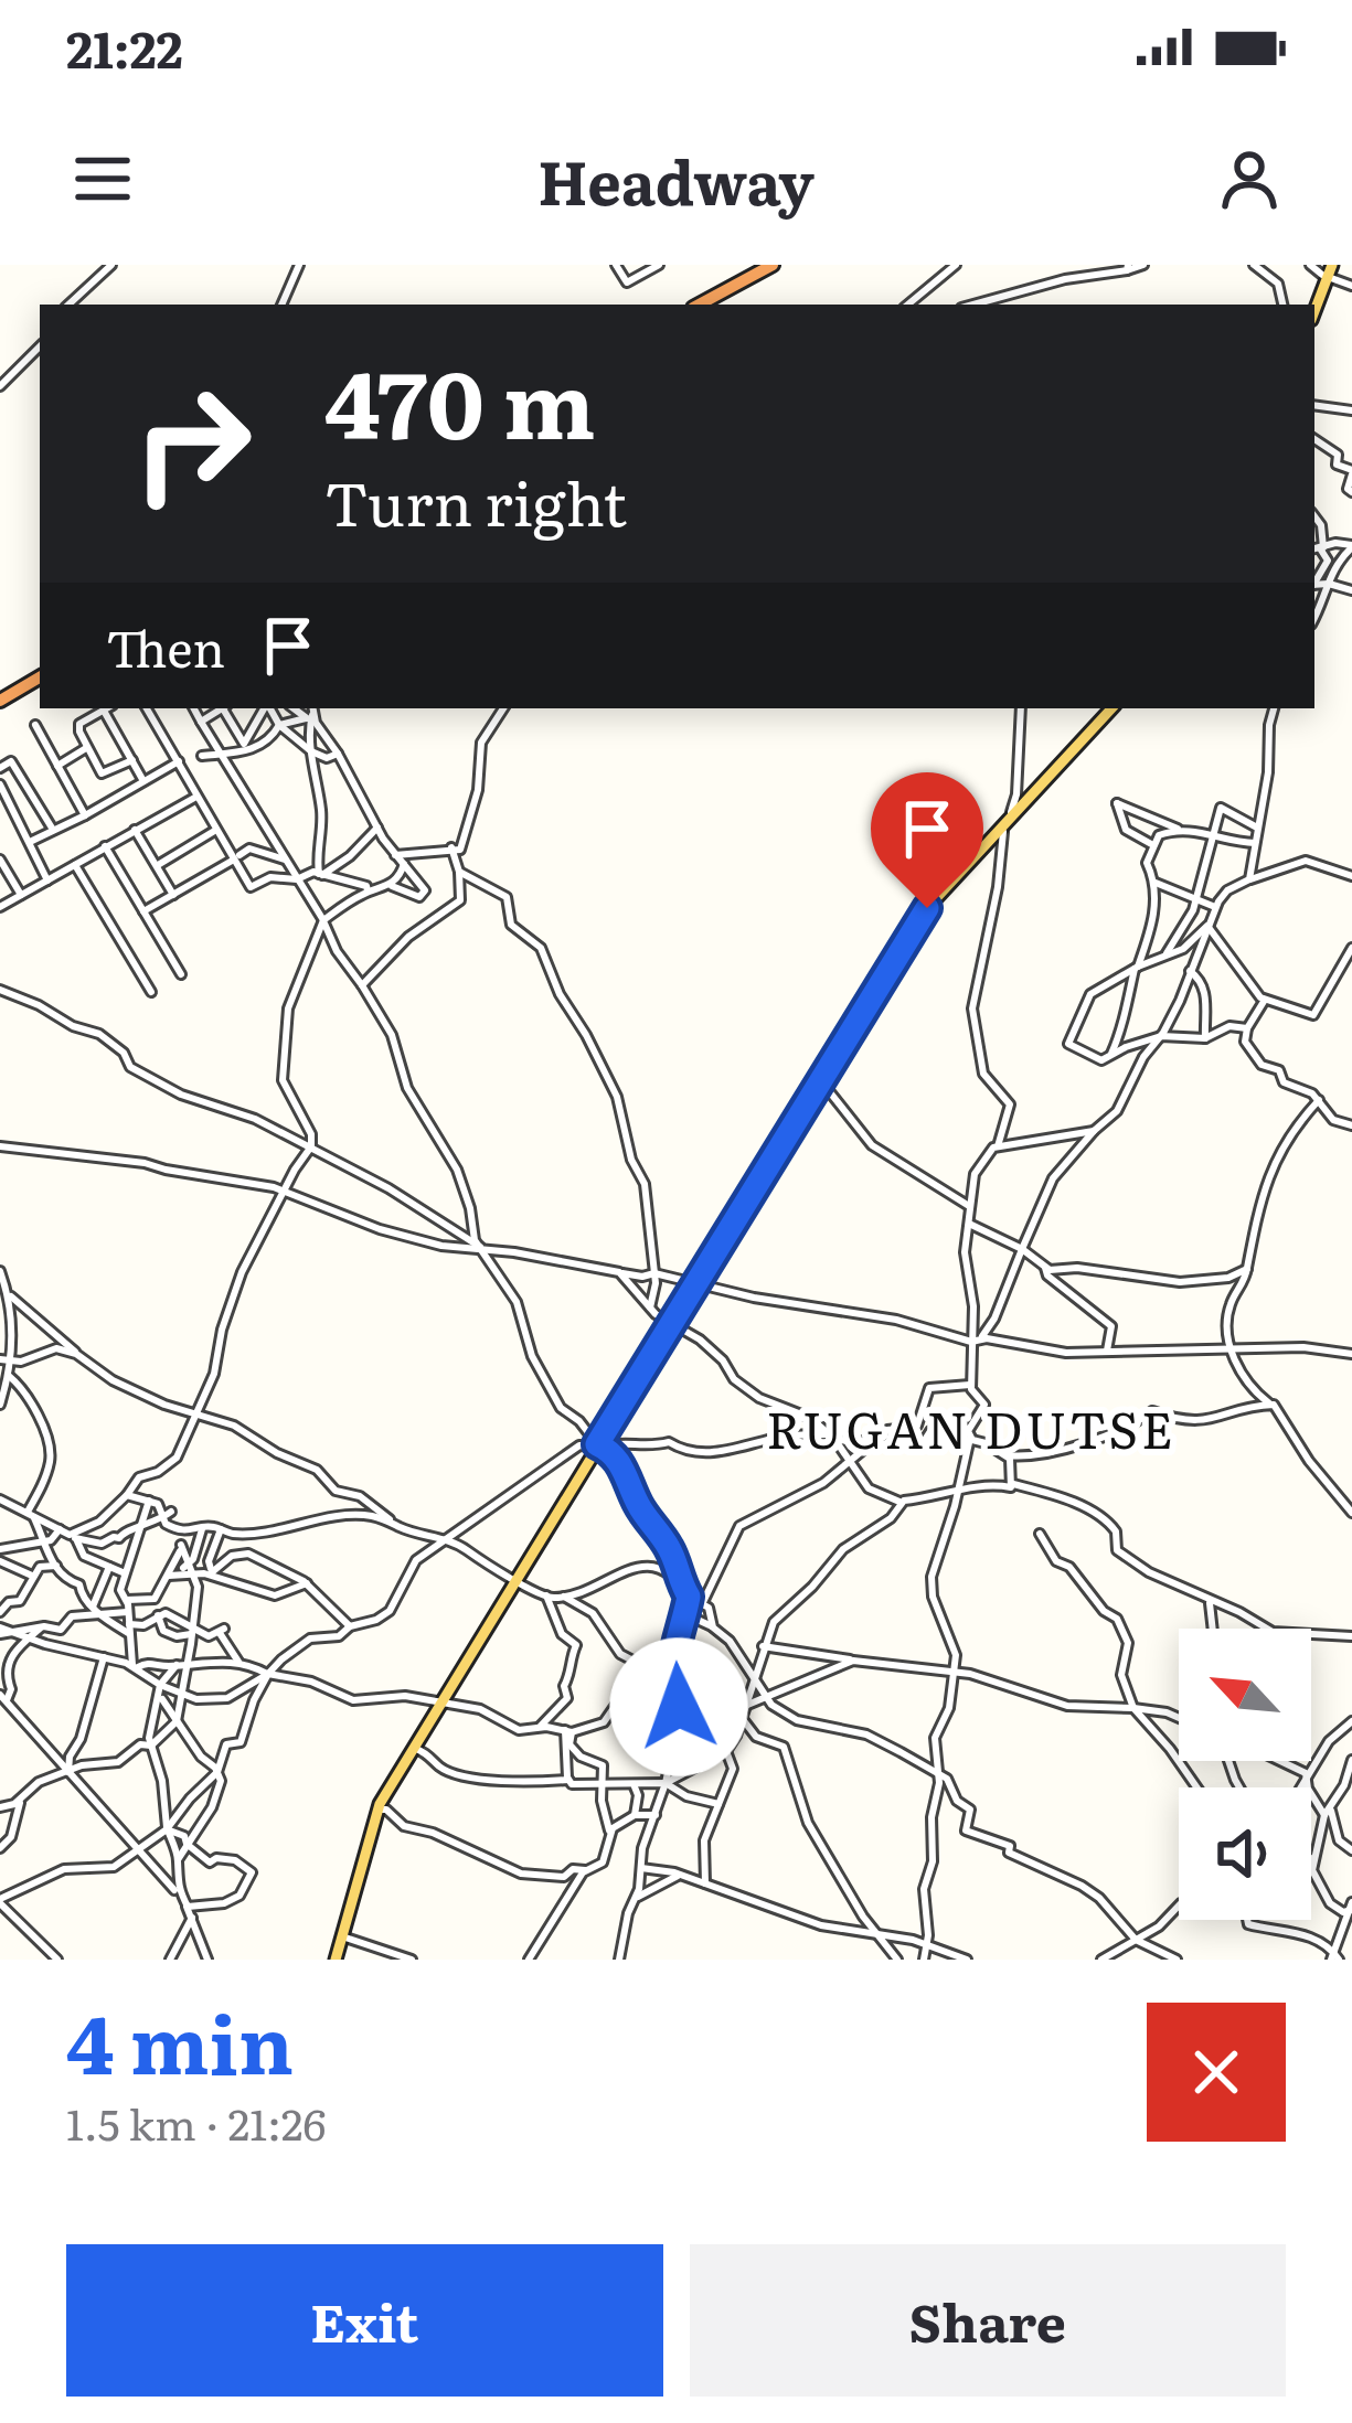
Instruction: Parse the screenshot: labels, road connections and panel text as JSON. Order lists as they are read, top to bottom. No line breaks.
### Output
{"districts":["RUGAN DUTSE"],"north":"top left","page":{"status":"21:22","header":"Headway","turn":["470 m","Turn right"],"then":"Then","heading":["4 min","1.5 km · 21:26"],"buttons":["Exit","Share"]}}
